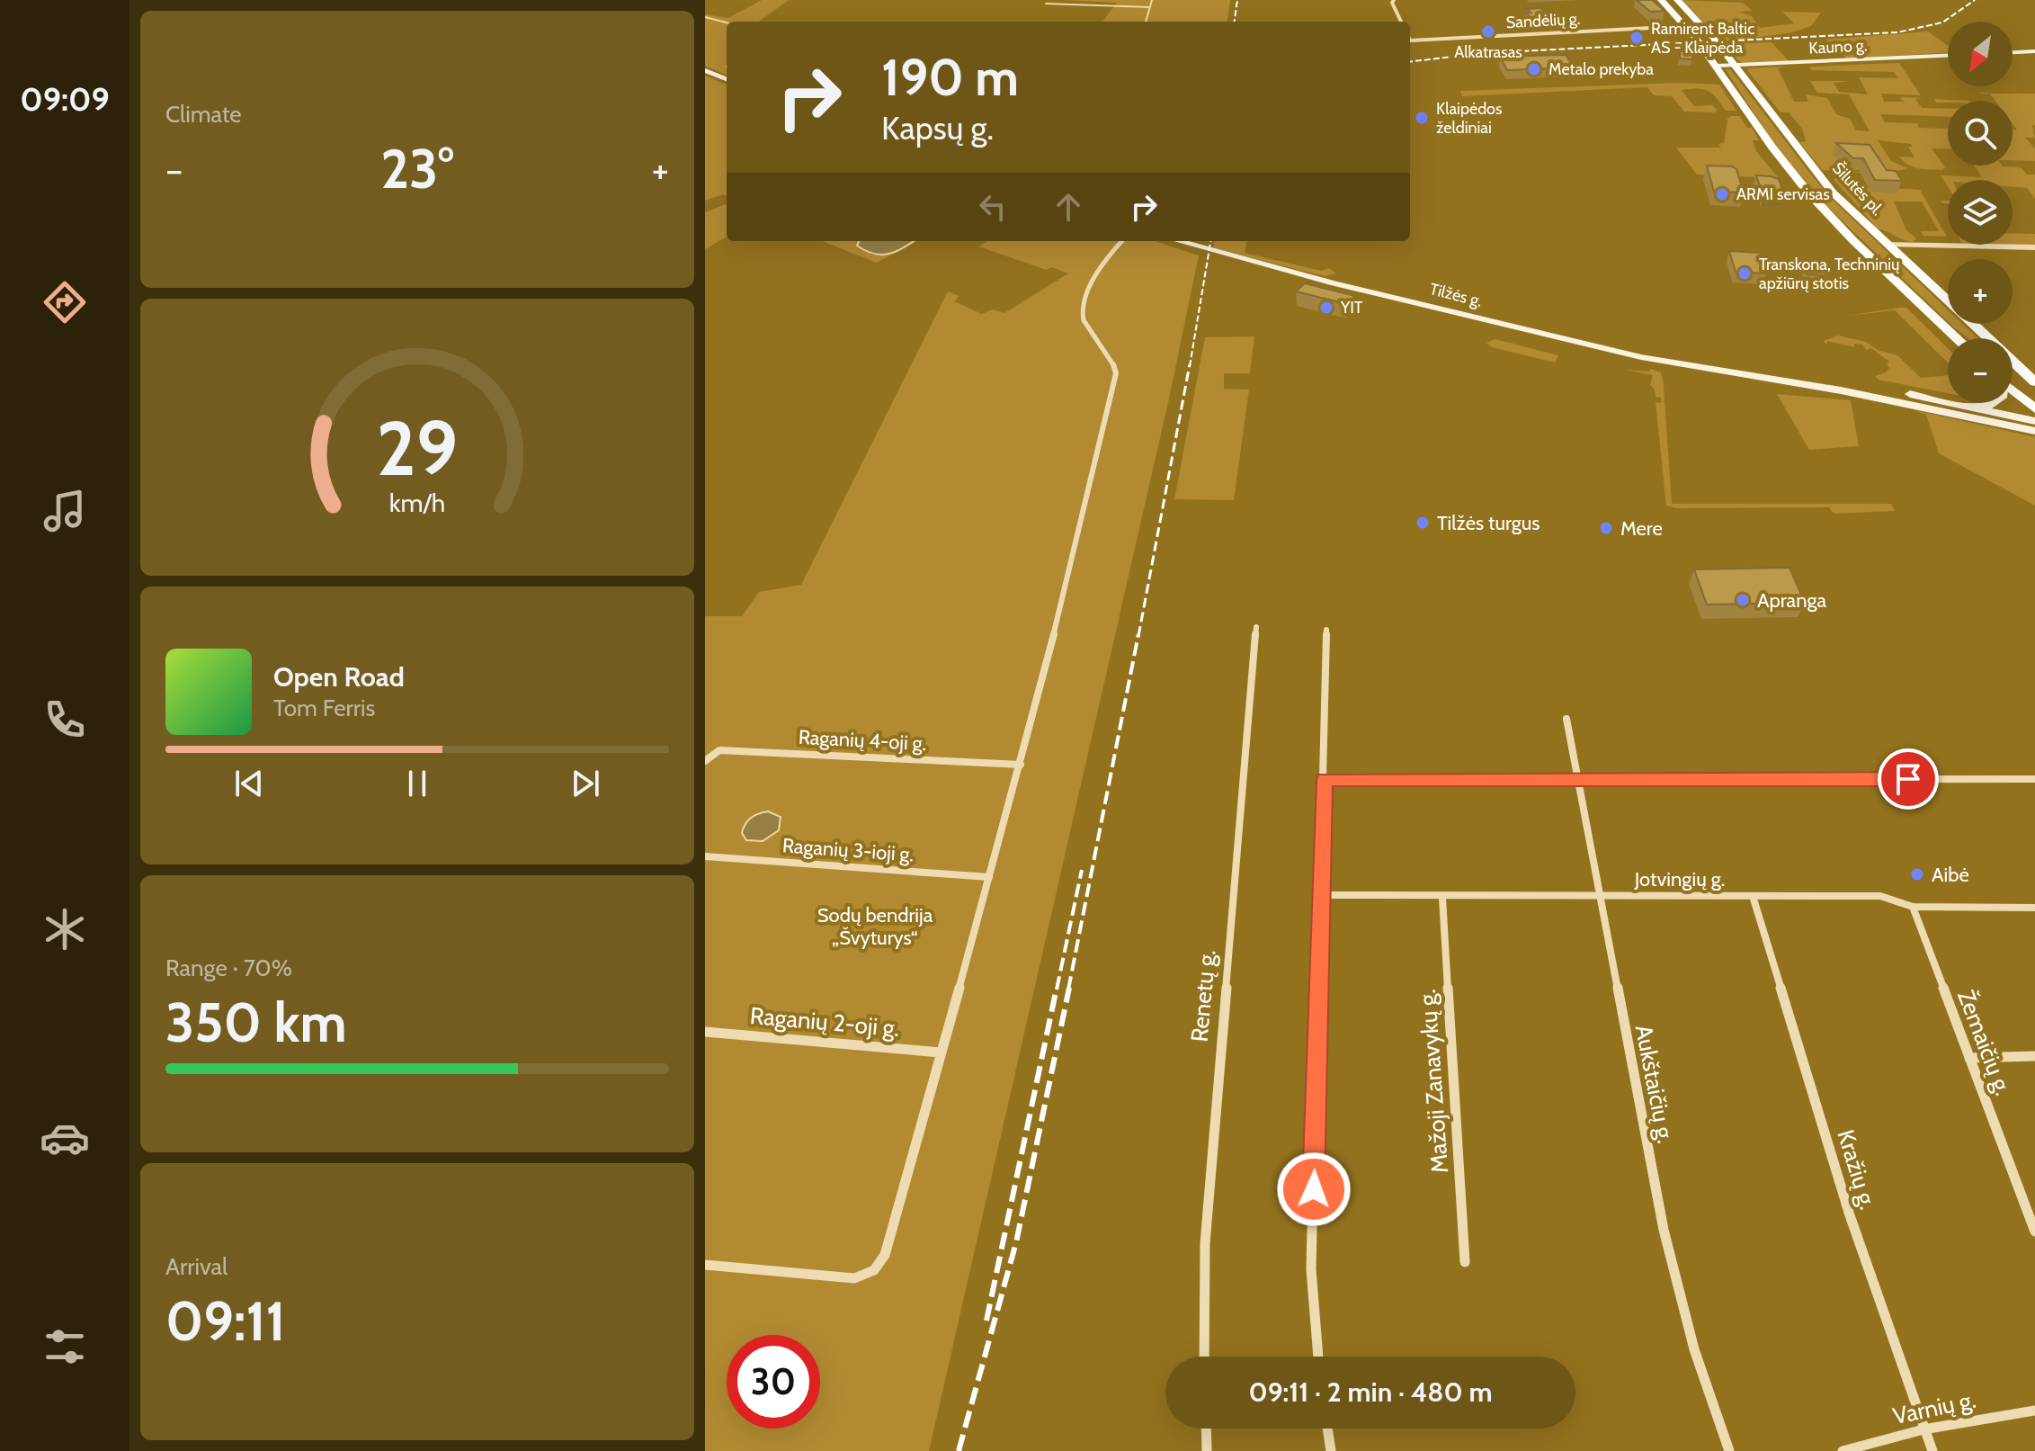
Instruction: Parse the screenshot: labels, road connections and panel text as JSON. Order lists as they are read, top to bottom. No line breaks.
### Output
{"streets":{"main road":["Kauno g.","Šilutės pl.","Tilžės g."],"street":["Sandėlių g.","Raganių 4-oji g.","Raganių 3-ioji g.","Jotvingių g.","Renetų g.","Raganių 2-oji g.","Žemaičių g.","Mažoji Zanavykų g.","Aukštaičių g.","Kražių g.","Varnių g."]},"crossings":[["Sandėlių g.","Šilutės pl."],["Kauno g.","Šilutės pl."],["Jotvingių g.","Žemaičių g."],["Jotvingių g.","Mažoji Zanavykų g."],["Jotvingių g.","Aukštaičių g."],["Jotvingių g.","Kražių g."],["Kražių g.","Varnių g."]],"parks":["Sodų bendrija „Švyturys“"],"places":["Alkatrasas","Ramirent Baltic AS - Klaipėda","Metalo prekyba","Klaipėdos želdiniai","ARMI servisas","Transkona, Techninių apžiūrų stotis","YIT","Tilžės turgus","Mere","Apranga","Aibė"],"north":"bottom left","page":{"tabs":"09:09","tile":["Climate",["Range · 70%","350 km"],["Arrival","09:11"]],"map_buttons":["+","−"],"turn":["190 m","Kapsų g."],"heat":["−","23°","+"],"song":["Open Road","Tom Ferris"],"limit":"30","trip":"09:11 · 2 min · 480 m","gauge":["29","km/h"]}}
